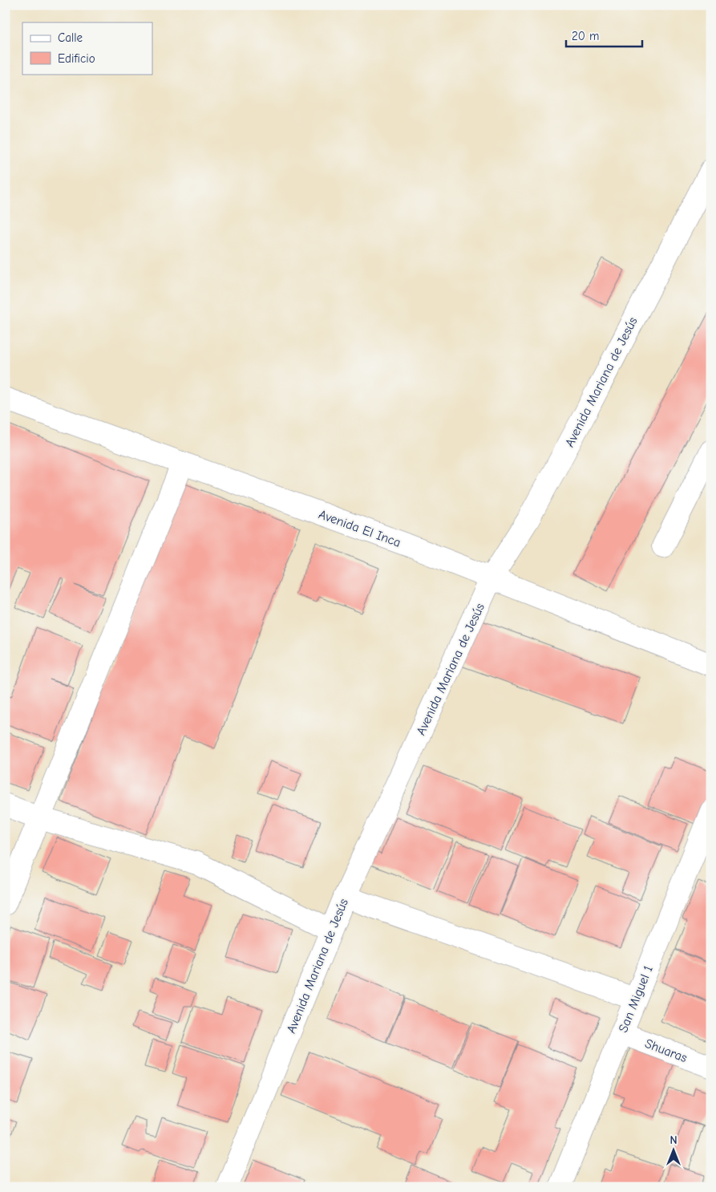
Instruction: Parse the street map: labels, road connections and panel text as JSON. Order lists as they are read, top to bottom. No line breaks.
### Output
{"streets":{"street":["Avenida Mariana de Jesús","Avenida El Inca","San Miguel 1","Shuaras"]},"crossings":[["Avenida Mariana de Jesús","Avenida El Inca"],["San Miguel 1","Shuaras"]],"legend":["Calle","Edificio"],"scale_bar":"20 m","north":"top"}
